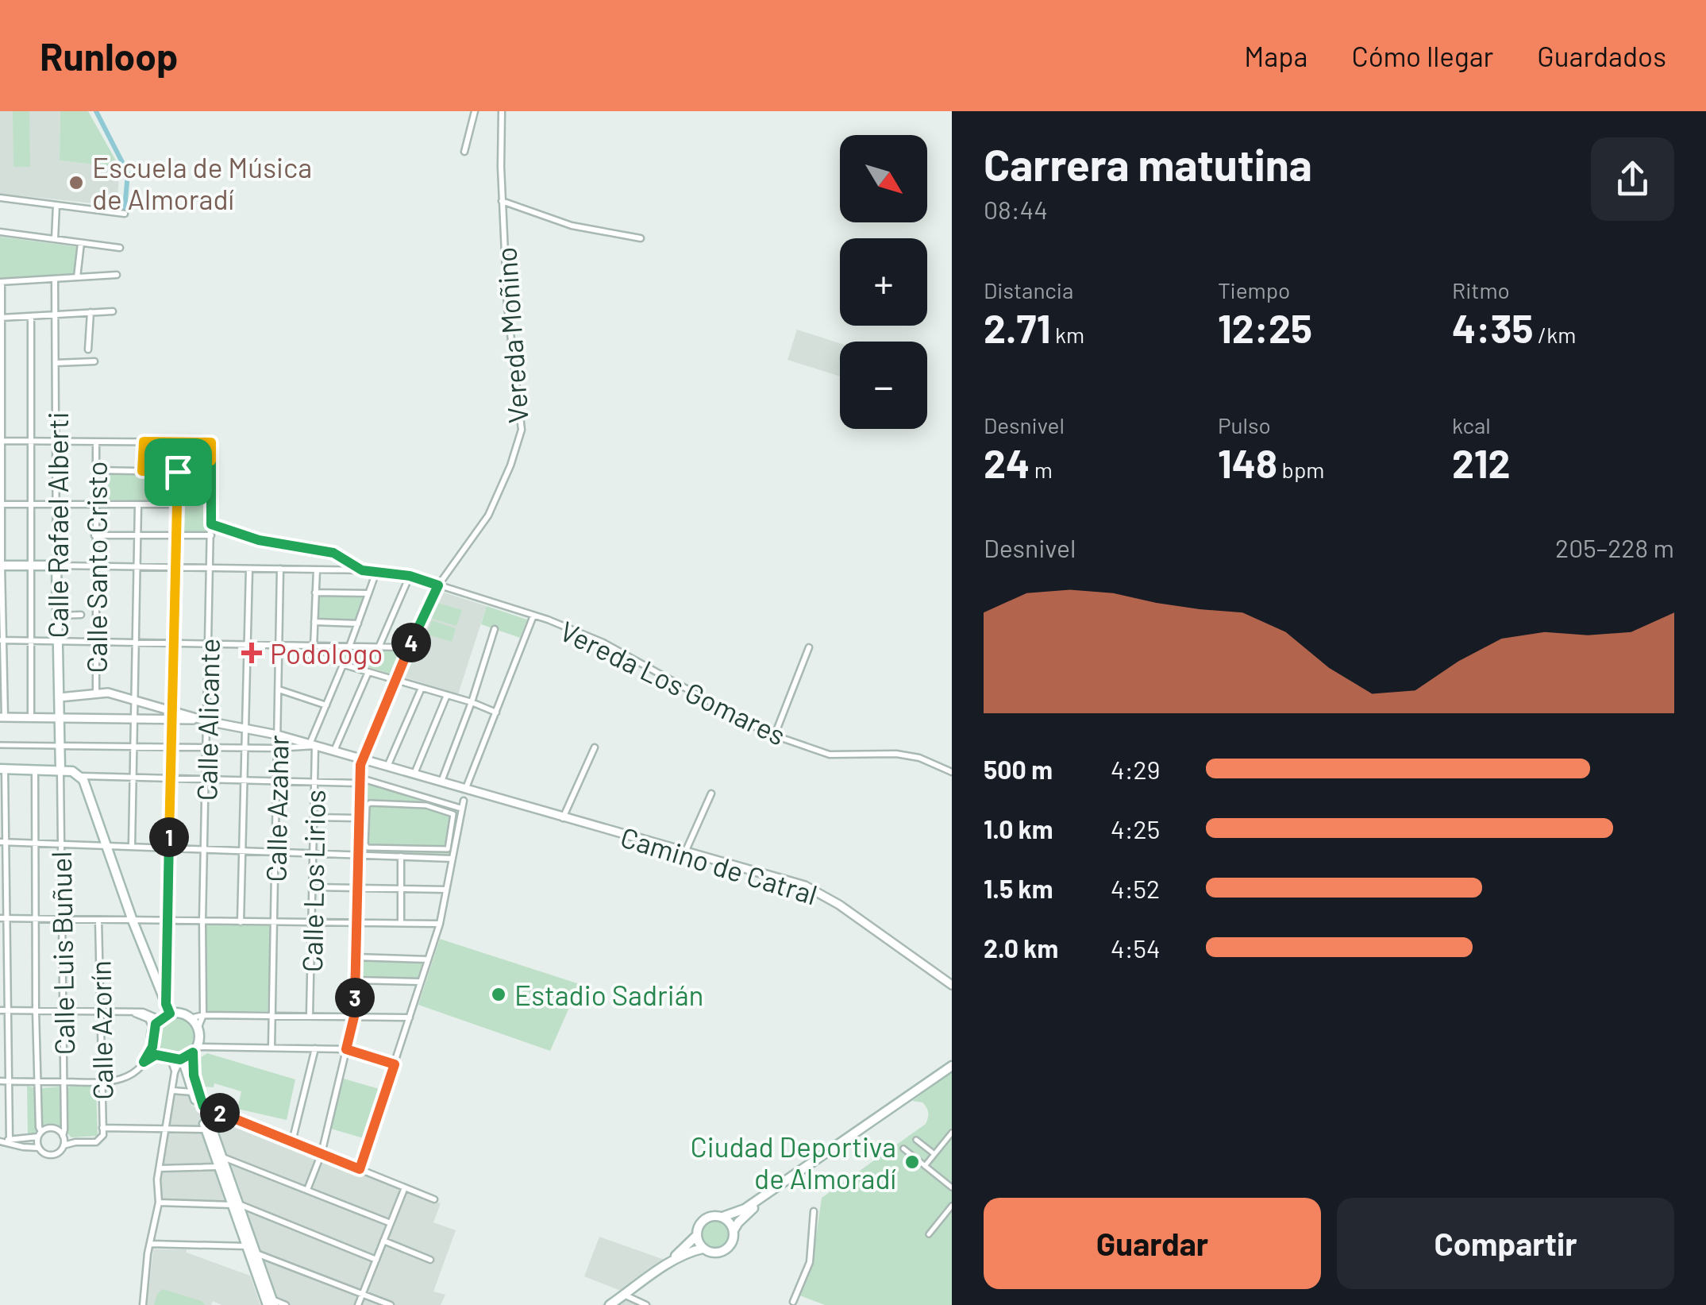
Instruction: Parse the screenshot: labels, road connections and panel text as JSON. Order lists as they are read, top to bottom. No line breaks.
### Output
{"streets":{"main road":["Calle Rafael Alberti"],"street":["Vereda Moñino","Calle Santo Cristo","Vereda Los Gomares","Calle Alicante","Calle Azahar","Camino de Catral","Calle Los Lirios","Calle Luis Buñuel","Calle Azorín"]},"crossings":[["Vereda Moñino","Vereda Los Gomares"],["Vereda Moñino","Camino de Catral"],["Calle Rafael Alberti","Vereda Los Gomares"],["Calle Rafael Alberti","Calle Luis Buñuel"],["Calle Santo Cristo","Vereda Los Gomares"],["Vereda Los Gomares","Calle Alicante"],["Vereda Los Gomares","Calle Azahar"],["Calle Alicante","Camino de Catral"],["Calle Azahar","Camino de Catral"],["Camino de Catral","Calle Los Lirios"]],"places":{"other":["Escuela de Música de Almoradí","Estadio Sadrián","Ciudad Deportiva de Almoradí"],"health":["Podologo"]},"north":"bottom right","page":{"header":"Runloop","nav":["Mapa","Cómo llegar","Guardados"],"heading":["Carrera matutina","08:44"],"map_buttons":["+","−"],"stats":[["Distancia","2.71 km"],["Tiempo","12:25"],["Ritmo","4:35 /km"],["Desnivel","24 m"],["Pulso","148 bpm"],["kcal","212"]],"chart":["Desnivel","205–228 m"],"pins":["4","1","3","2"],"list":[{"name":"500 m","note":"4:29"},{"name":"1.0 km","note":"4:25"},{"name":"1.5 km","note":"4:52"},{"name":"2.0 km","note":"4:54"}],"buttons":["Guardar","Compartir"]}}
